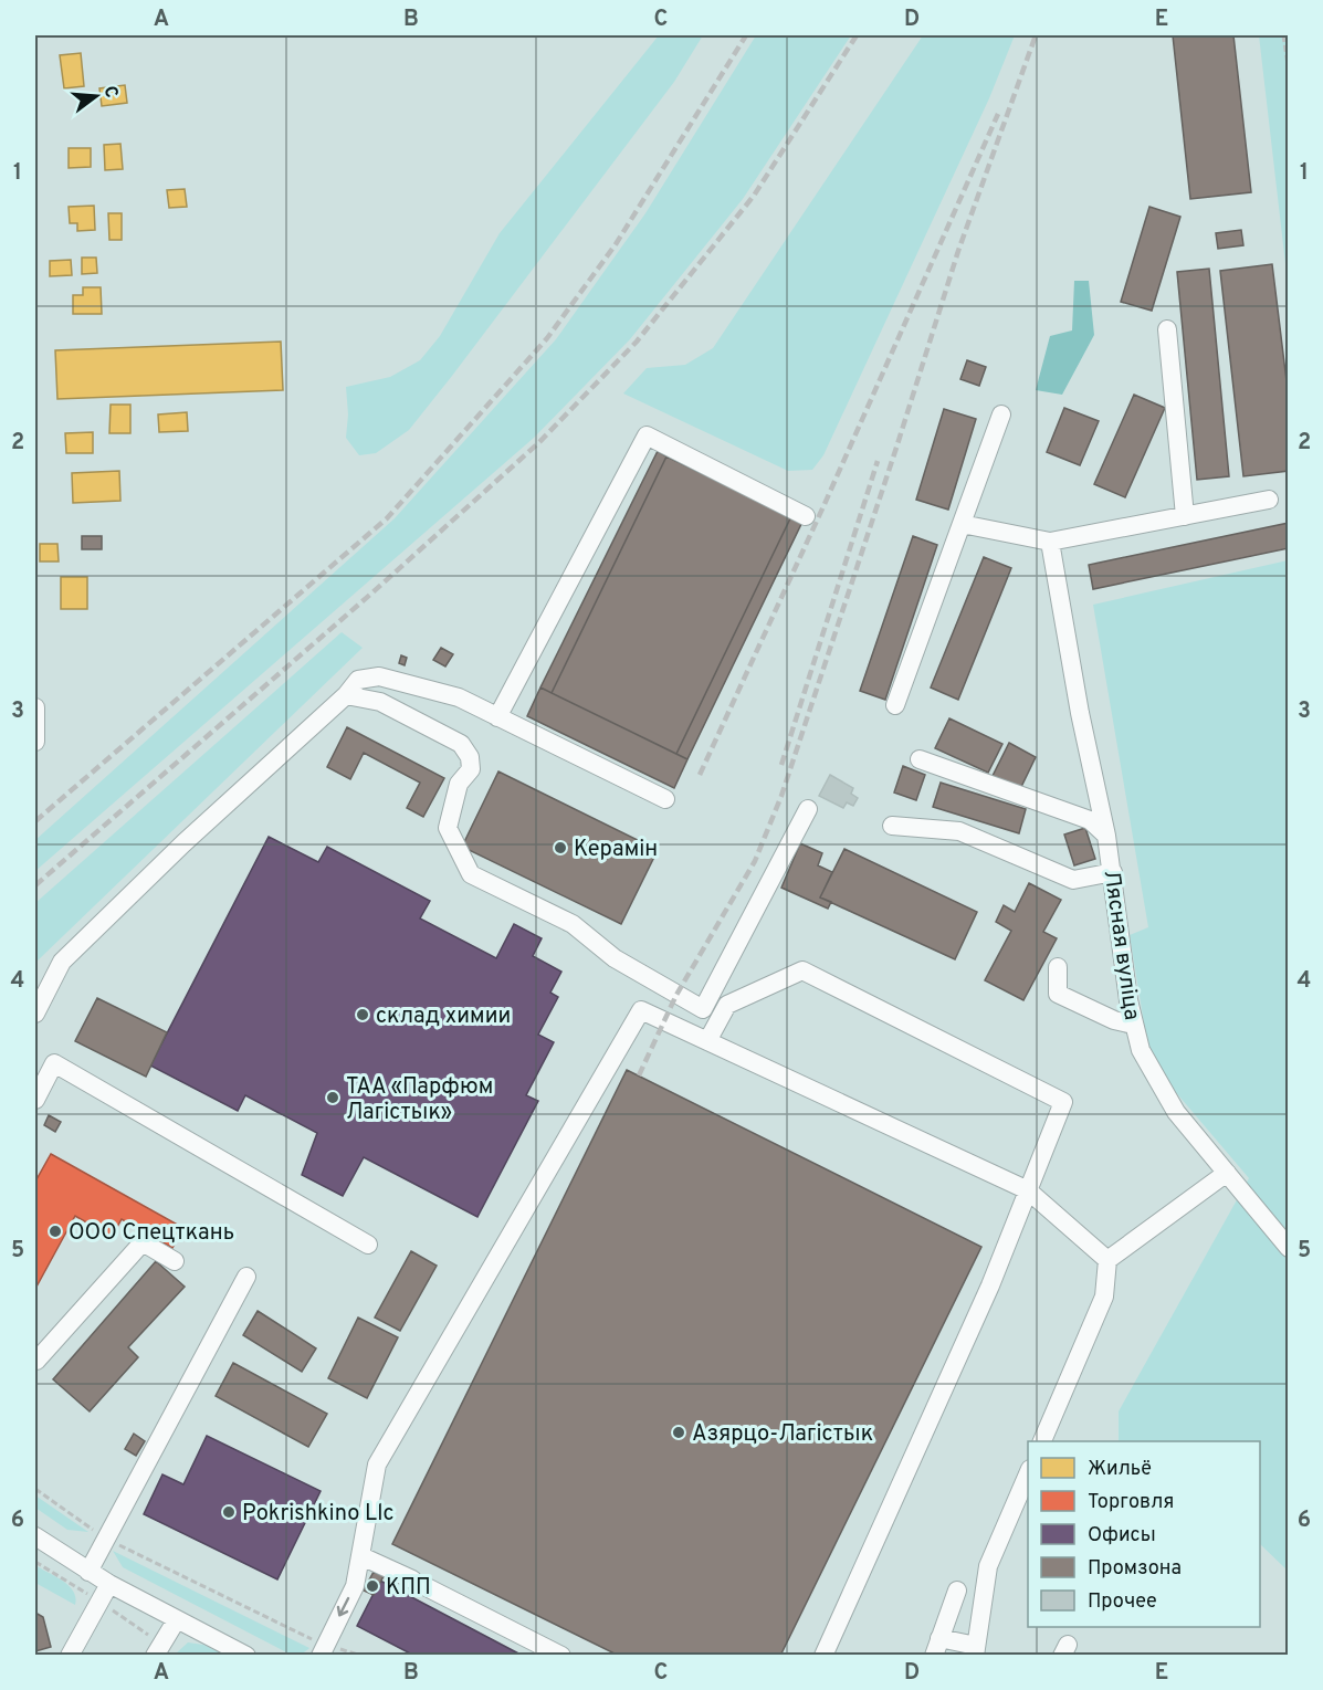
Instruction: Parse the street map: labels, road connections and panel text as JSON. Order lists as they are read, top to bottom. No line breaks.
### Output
{"streets":{"street":["Лясная вуліца"]},"places":["Керамін","склад химии","ТАА «Парфюм Лагістык»","ООО Спецткань","Азярцо-Лагістык","Pokrishkino Llc","КПП"],"legend":["Жильё","Торговля","Офисы","Промзона","Прочее"],"north":"right","grid":{"columns":["A","B","C","D","E"],"rows":["1","2","3","4","5","6"]}}
